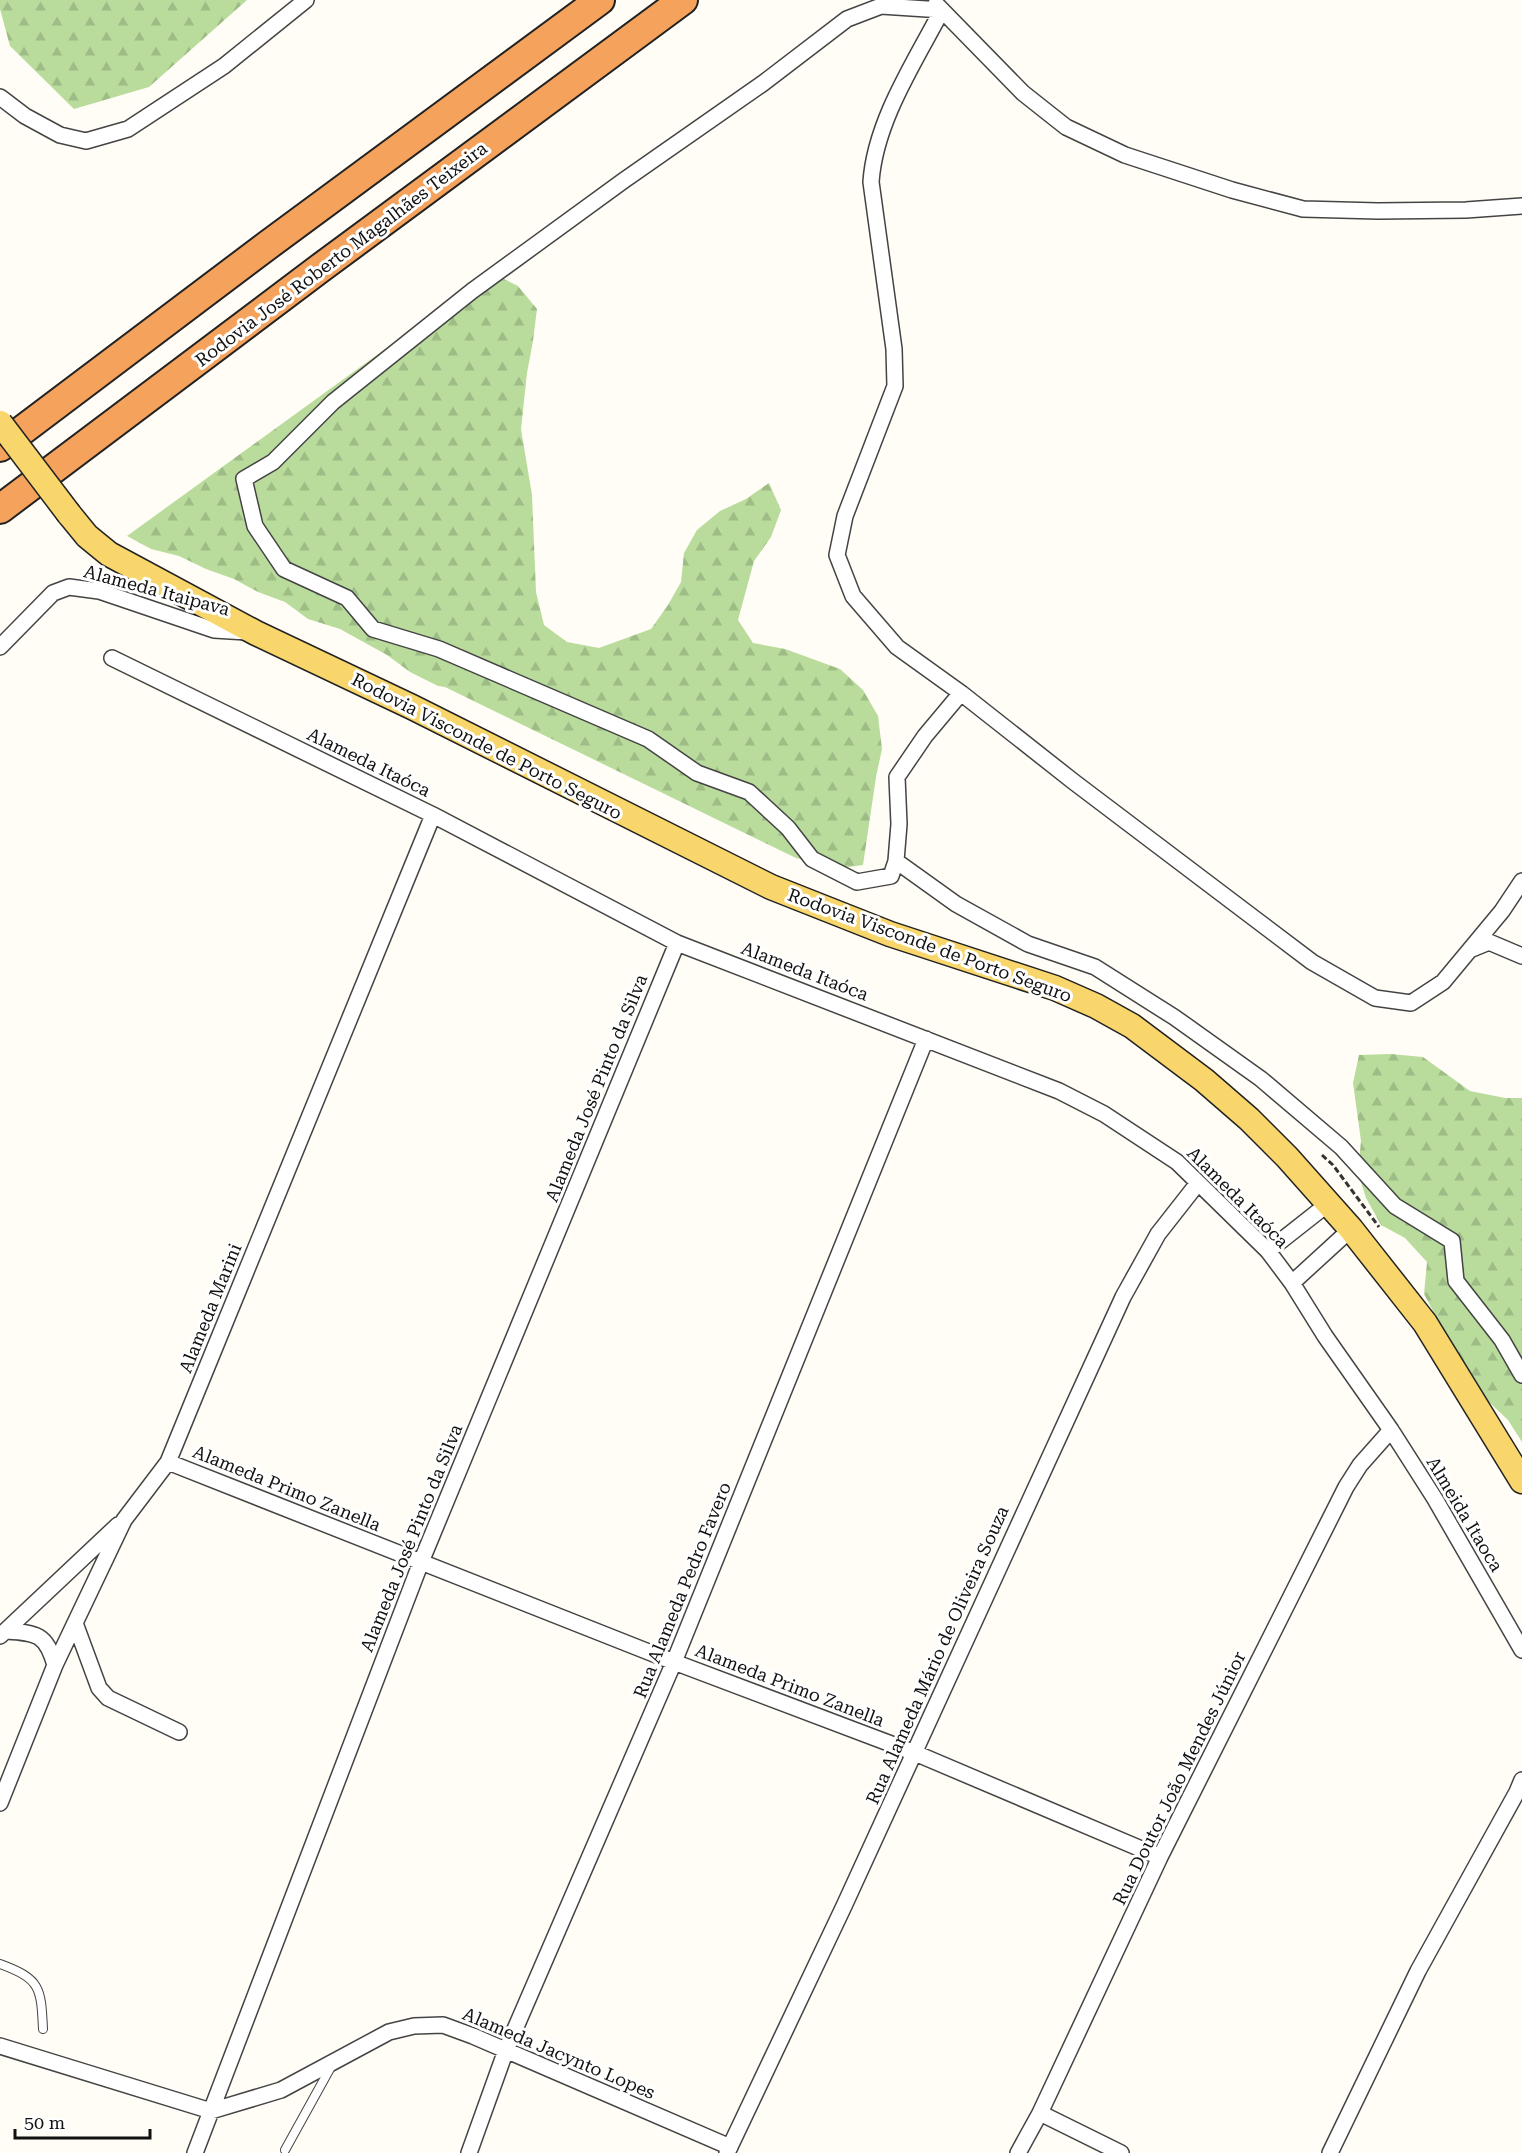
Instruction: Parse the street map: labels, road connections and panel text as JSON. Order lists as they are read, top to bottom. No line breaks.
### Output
{"streets":{"highway":["Rodovia José Roberto Magalhães Teixeira"],"main road":["Rodovia Visconde de Porto Seguro"],"street":["Alameda Itaipava","Alameda Itaóca","Alameda José Pinto da Silva","Alameda Marini","Alameda Primo Zanella","Almeida Itaoca","Rua Alameda Pedro Favero","Rua Alameda Mário de Oliveira Souza","Rua Doutor João Mendes Júnior","Alameda Jacynto Lopes"]},"crossings":[["Alameda Itaipava","Rodovia Visconde de Porto Seguro"],["Alameda Itaóca","Alameda José Pinto da Silva"],["Alameda Itaóca","Alameda Marini"],["Alameda Itaóca","Almeida Itaoca"],["Alameda Itaóca","Rua Alameda Pedro Favero"],["Alameda Itaóca","Rua Alameda Mário de Oliveira Souza"],["Alameda Itaóca","Rua Doutor João Mendes Júnior"],["Alameda José Pinto da Silva","Alameda Primo Zanella"],["Alameda José Pinto da Silva","Alameda Jacynto Lopes"],["Alameda Marini","Alameda Primo Zanella"],["Alameda Primo Zanella","Rua Alameda Pedro Favero"],["Alameda Primo Zanella","Rua Alameda Mário de Oliveira Souza"],["Alameda Primo Zanella","Rua Doutor João Mendes Júnior"],["Almeida Itaoca","Rua Doutor João Mendes Júnior"],["Rua Alameda Pedro Favero","Alameda Jacynto Lopes"],["Rua Alameda Mário de Oliveira Souza","Alameda Jacynto Lopes"]],"scale_bar":"50 m"}
